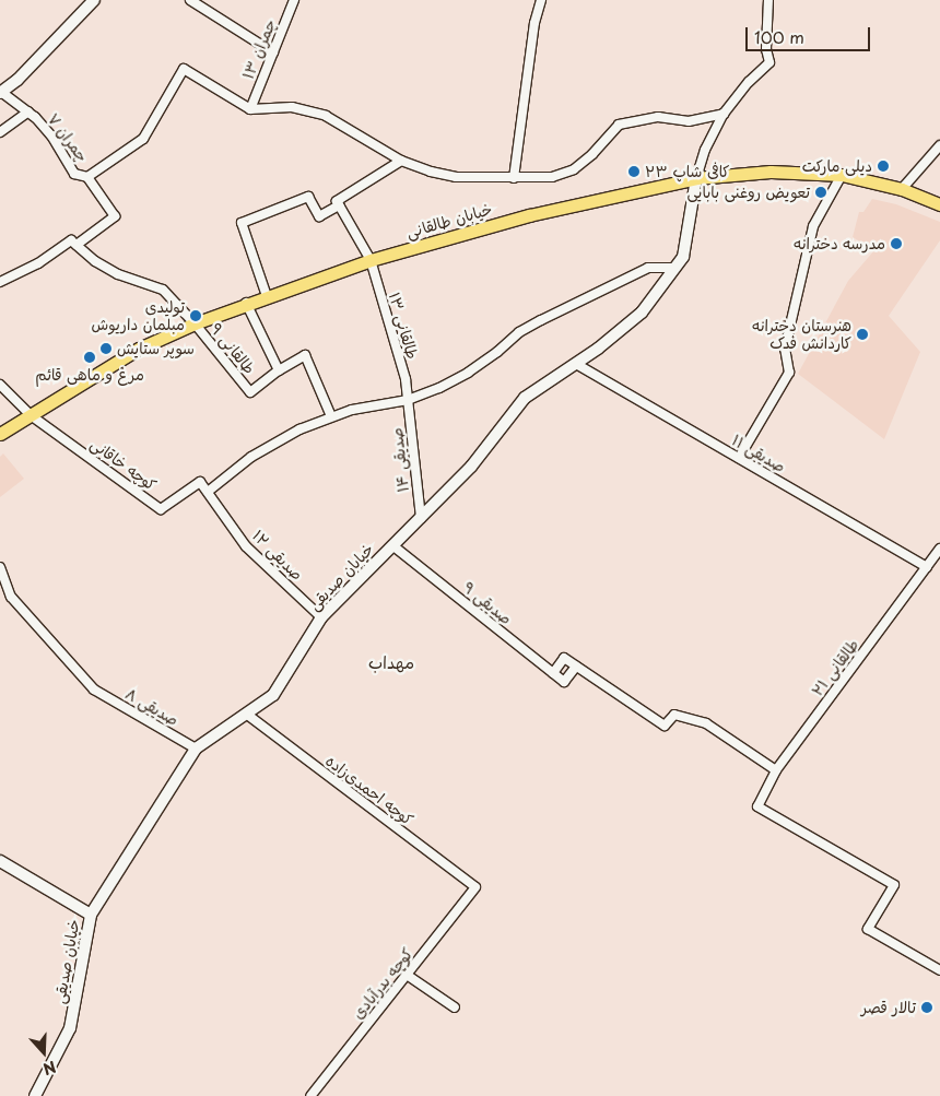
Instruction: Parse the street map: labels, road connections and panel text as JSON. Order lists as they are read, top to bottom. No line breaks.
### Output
{"streets":{"main road":["خیابان طالقانی"],"street":["چمران ۱۳","چمران ۷","طالقانی ۱۳","طالقانی ۹","صدیقی ۱۱","صدیقی ۱۴","کوچه خاقانی","صدیقی ۱۲","خیابان صدیقی","صدیقی ۹","طالقانی ۲۱","صدیقی ۸","کوچه احمدی‌زاده","کوچه بدرآبادی"]},"crossings":[["چمران ۷","طالقانی ۹"],["خیابان طالقانی","طالقانی ۱۳"],["خیابان طالقانی","طالقانی ۹"],["خیابان طالقانی","کوچه خاقانی"],["خیابان طالقانی","خیابان صدیقی"],["طالقانی ۱۳","صدیقی ۱۴"],["صدیقی ۱۱","خیابان صدیقی"],["صدیقی ۱۱","طالقانی ۲۱"],["صدیقی ۱۴","خیابان صدیقی"],["کوچه خاقانی","صدیقی ۱۲"],["صدیقی ۱۲","خیابان صدیقی"],["خیابان صدیقی","صدیقی ۹"],["خیابان صدیقی","صدیقی ۸"],["خیابان صدیقی","کوچه احمدی‌زاده"],["کوچه احمدی‌زاده","کوچه بدرآبادی"]],"districts":["مهداب"],"places":["دیلی مارکت","کافی شاپ ۲۳","تعویض روغنی بابایی","مدرسه دخترانه","تولیدی مبلمان داریوش","هنرستان دخترانه کاردانش فدک","سوپر ستایش","مرغ و ماهی قائم","تالار قصر"],"scale_bar":"100 m","north":"bottom"}
